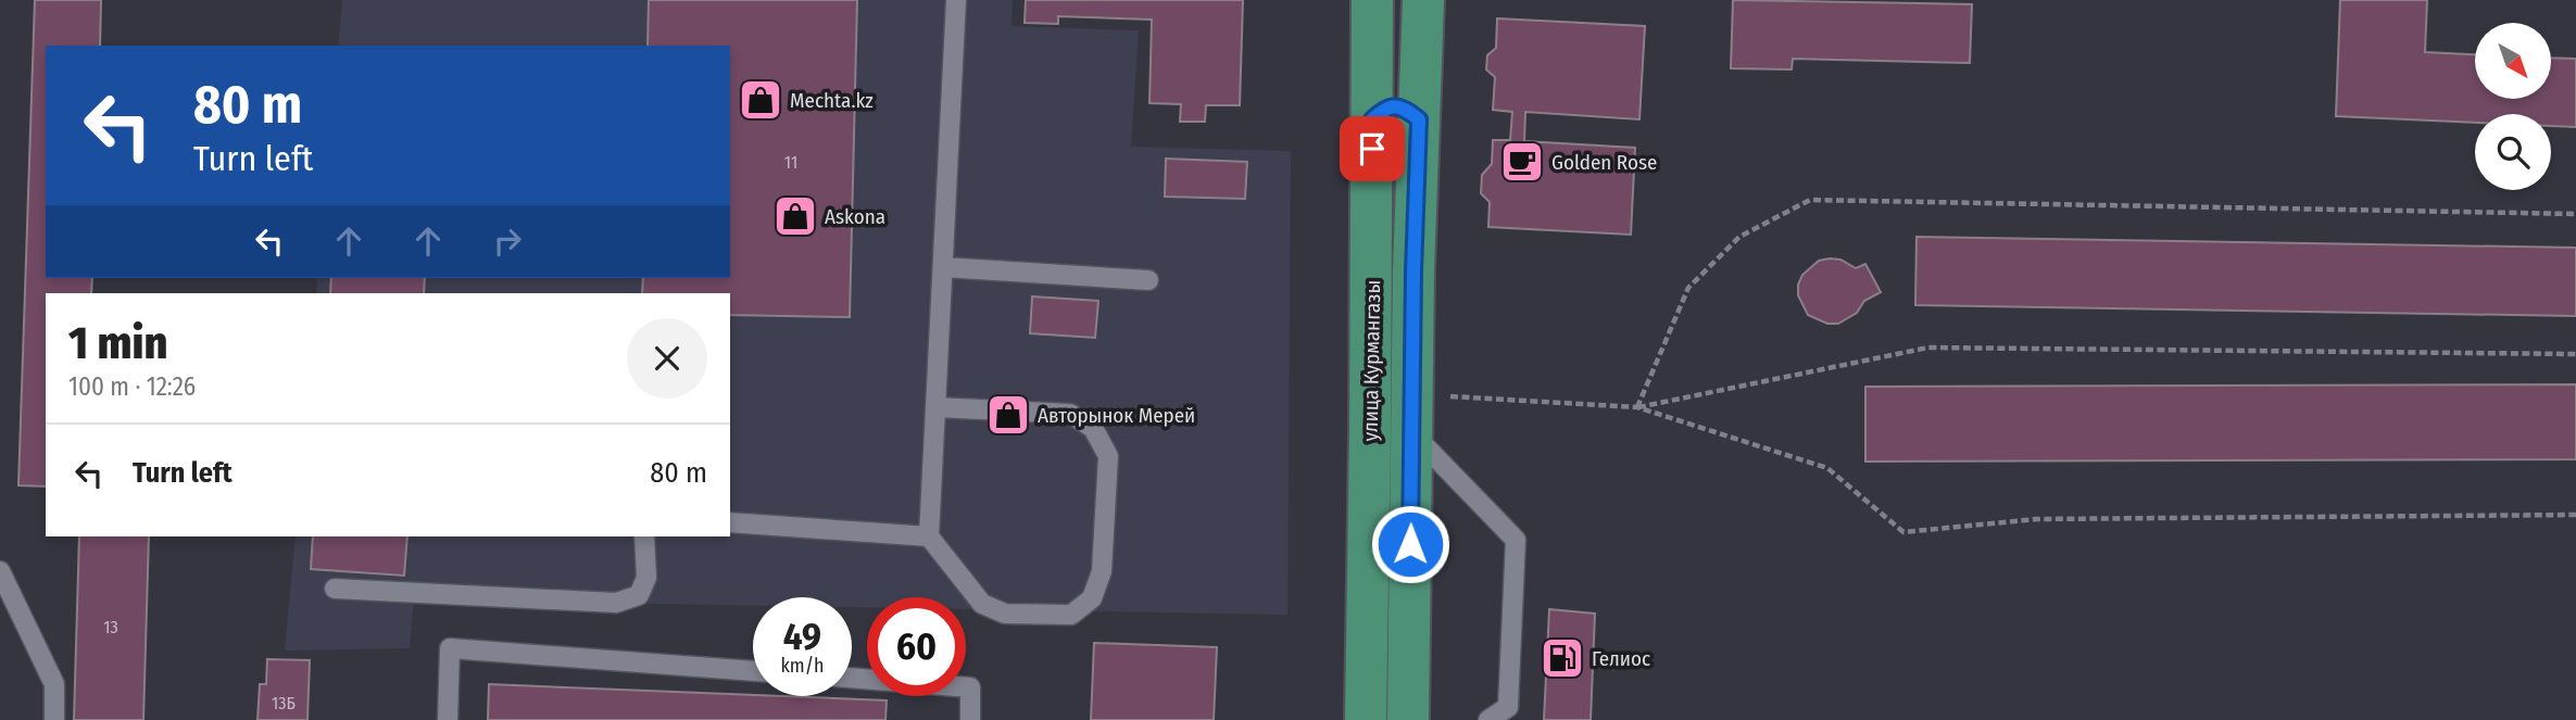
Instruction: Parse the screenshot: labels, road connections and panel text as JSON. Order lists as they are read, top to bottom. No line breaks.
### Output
{"streets":{"main road":["улица Курмангазы"]},"places":{"shop":["Mechta.kz","Askona","Авторынок Мерей"],"cafe":["Golden Rose"],"fuel station":["Гелиос"]},"house_numbers":["11","13","13Б"],"north":"bottom right","page":{"turn":["80 m","Turn left"],"heading":["1 min","100 m · 12:26"],"list":[{"name":"Turn left","value":"80 m"}],"speed":"49 km/h","limit":"60"}}
